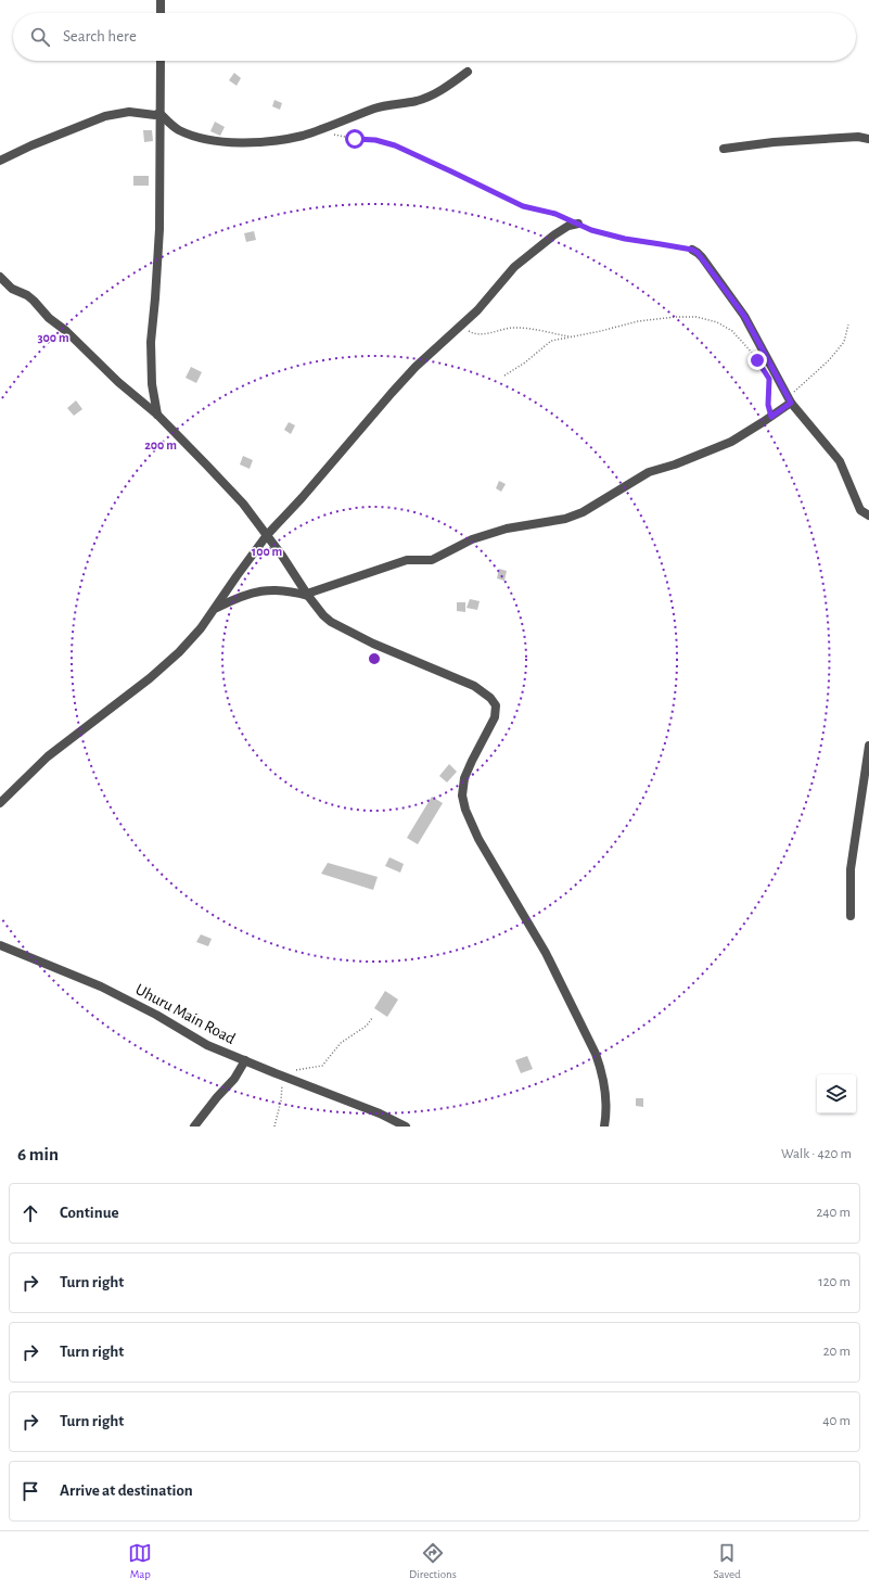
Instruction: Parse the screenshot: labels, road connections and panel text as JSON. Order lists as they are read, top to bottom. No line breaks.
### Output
{"streets":{"street":["Uhuru Main Road"]},"page":{"search":"Search here","heading":["6 min","Walk · 420 m"],"list":[["Continue","240 m"],["Turn right","120 m"],["Turn right","20 m"],["Turn right","40 m"],"Arrive at destination"],"nav":["Map","Directions","Saved"]},"rings":["300 m","200 m","100 m"]}
